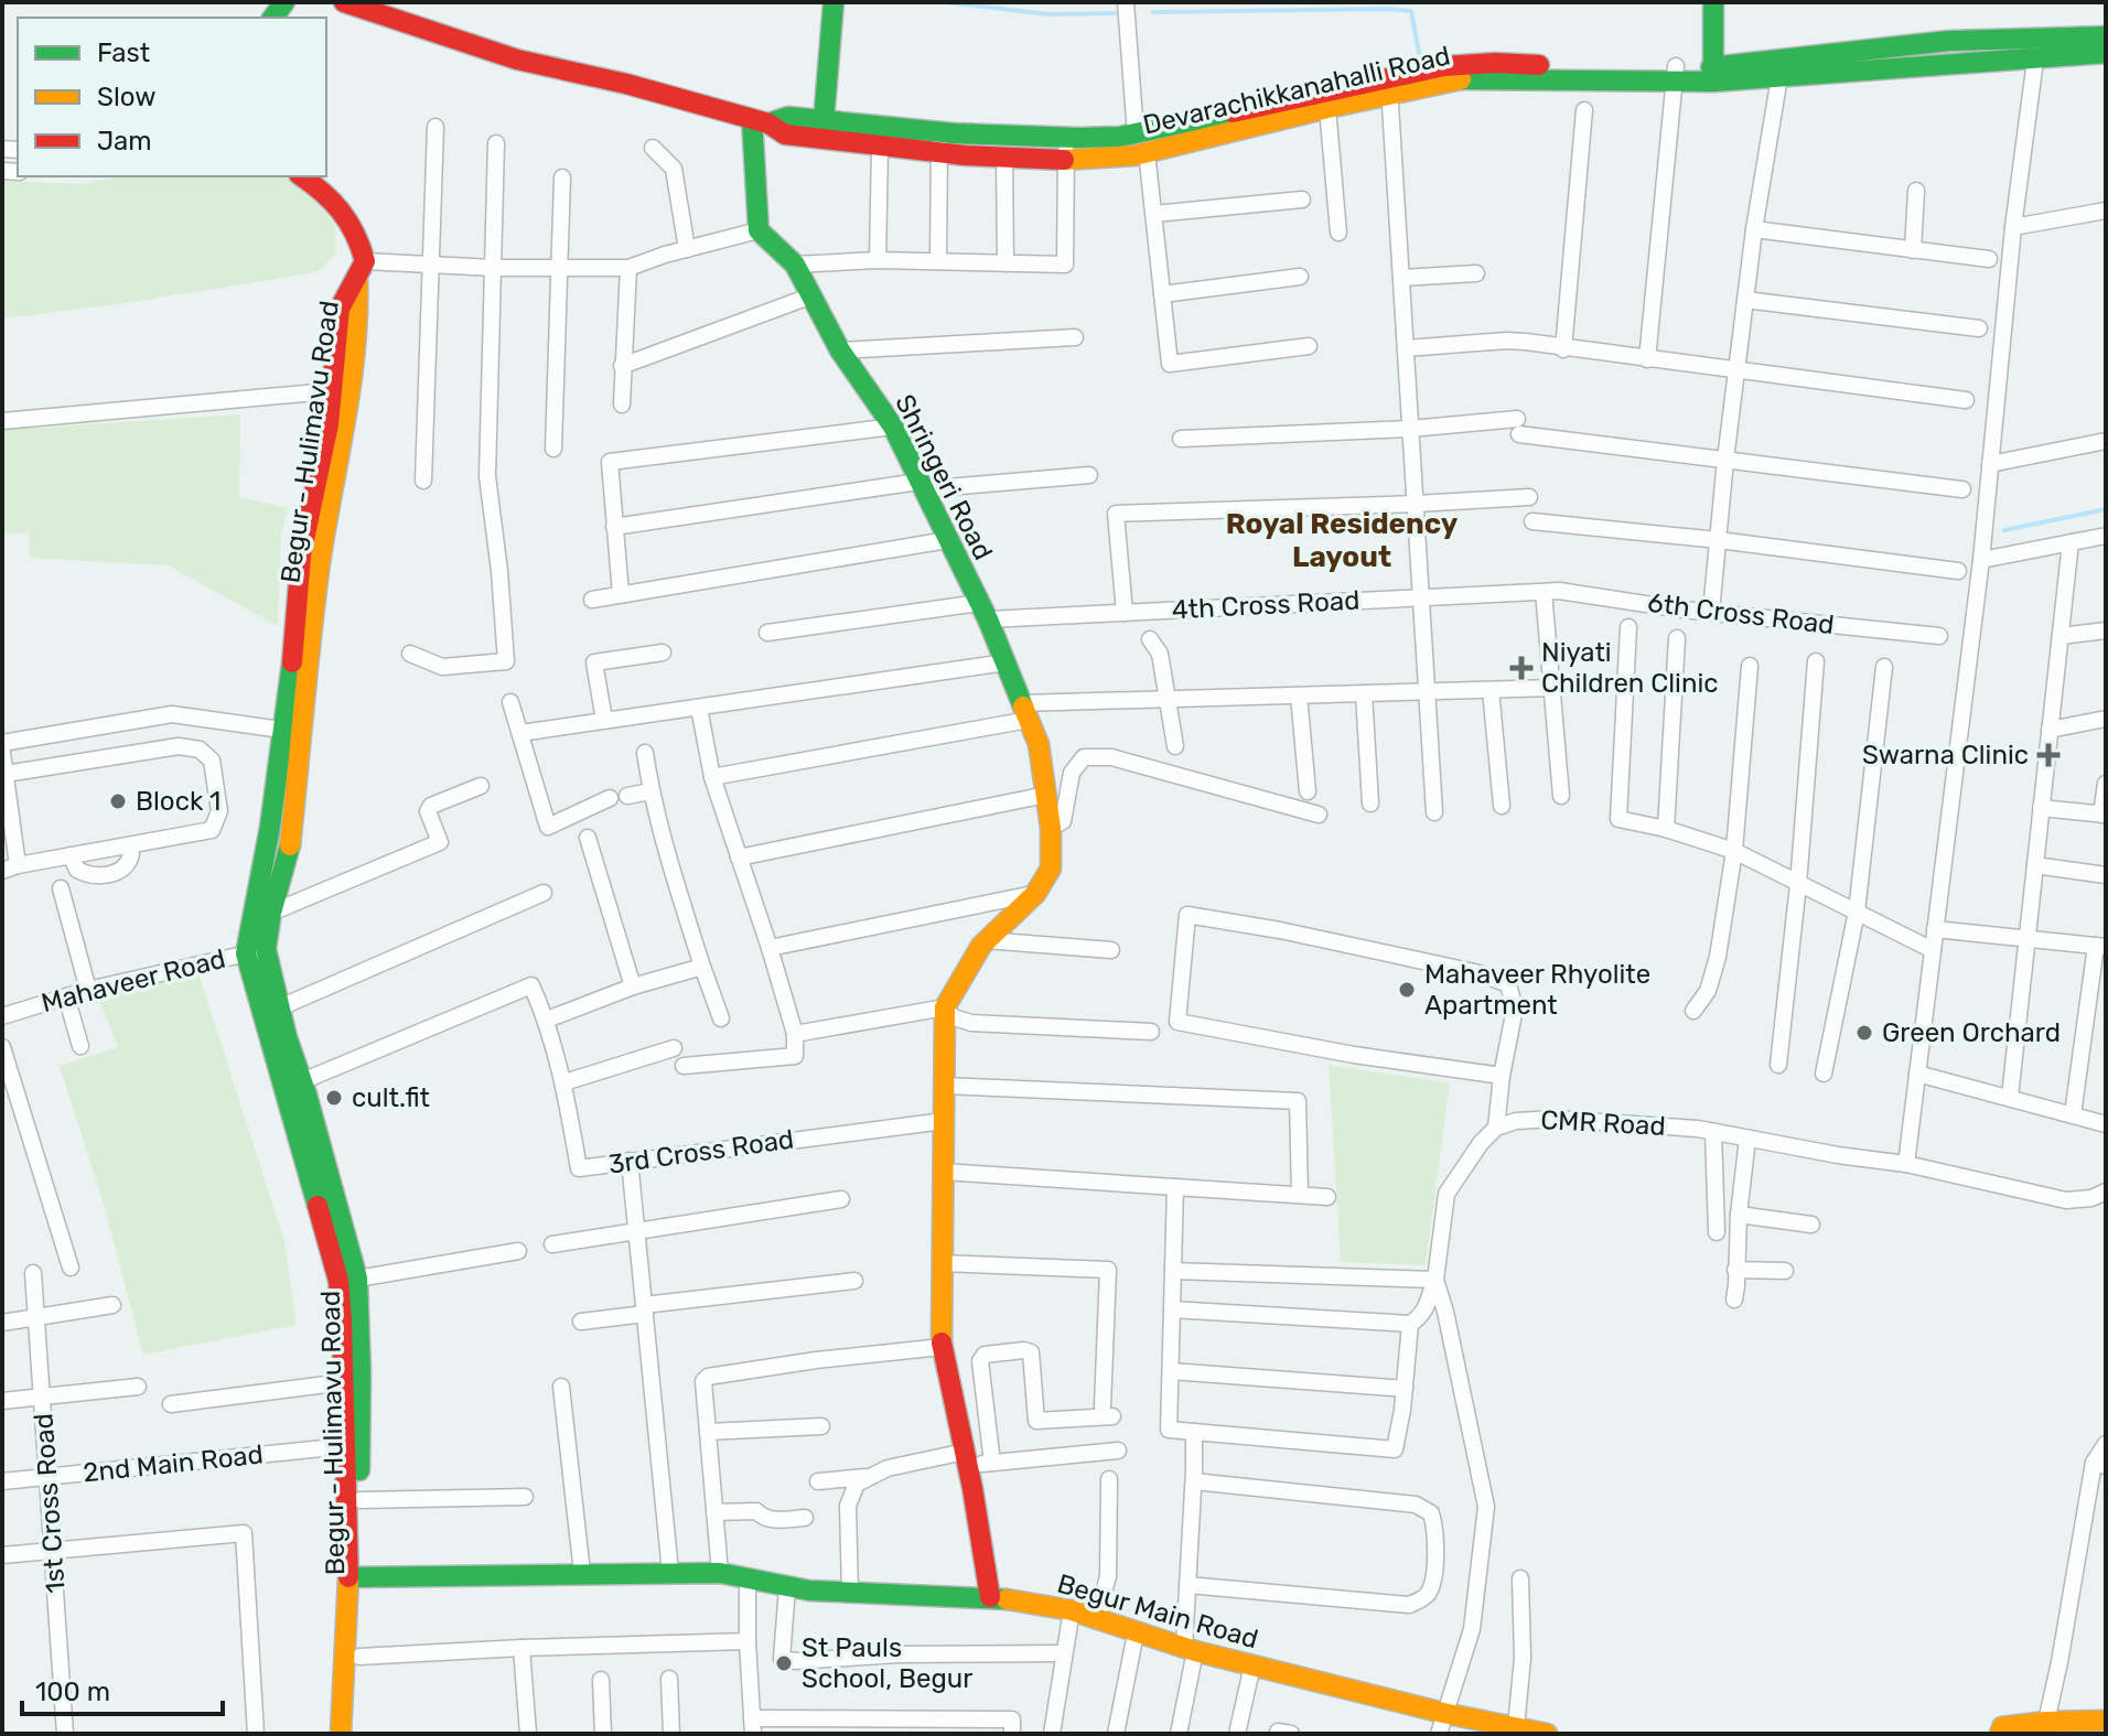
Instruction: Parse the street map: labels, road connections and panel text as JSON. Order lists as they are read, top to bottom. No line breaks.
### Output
{"streets":{"main road":["Devarachikkanahalli Road","Begur - Hulimavu Road","Shringeri Road","Begur Main Road"],"street":["4th Cross Road","6th Cross Road","Mahaveer Road","CMR Road","3rd Cross Road","2nd Main Road","1st Cross Road"]},"crossings":[["Begur - Hulimavu Road","Mahaveer Road"],["Begur - Hulimavu Road","3rd Cross Road"],["Begur - Hulimavu Road","2nd Main Road"],["Begur - Hulimavu Road","Begur Main Road"],["Shringeri Road","4th Cross Road"],["4th Cross Road","6th Cross Road"],["2nd Main Road","1st Cross Road"]],"districts":["Royal Residency Layout"],"places":{"health":["Niyati Children Clinic","Swarna Clinic"],"other":["Block 1","Mahaveer Rhyolite Apartment","Green Orchard","cult.fit","St Pauls School, Begur"]},"legend":["Fast","Slow","Jam"],"scale_bar":"100 m"}
